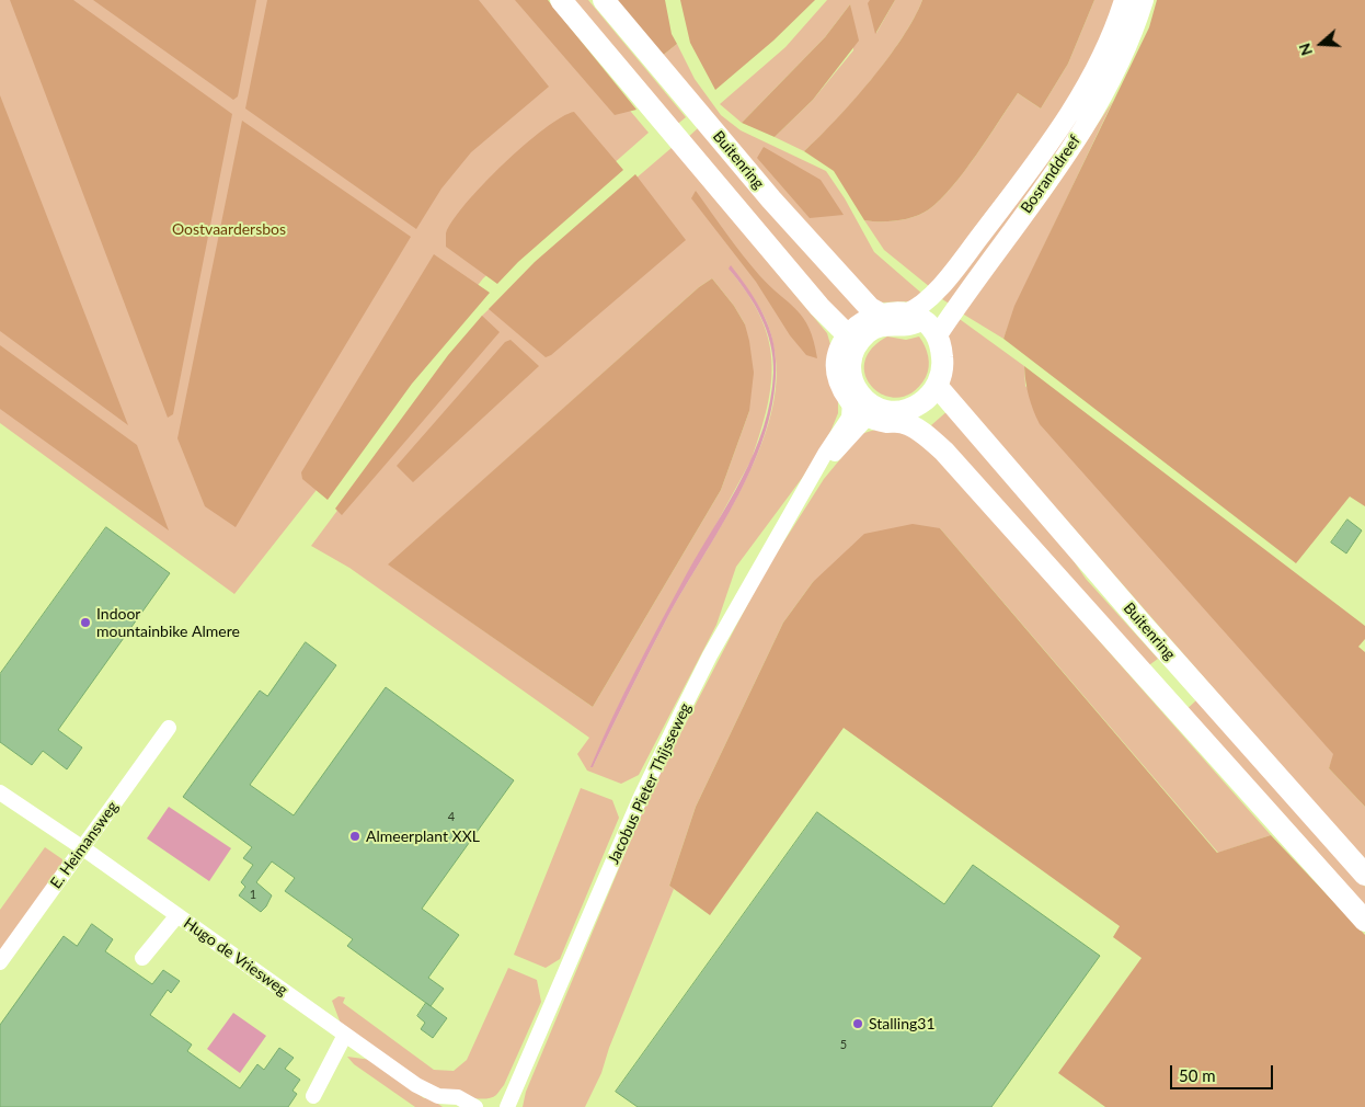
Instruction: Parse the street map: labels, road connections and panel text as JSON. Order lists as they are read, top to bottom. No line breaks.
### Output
{"streets":{"highway":["Buitenring"],"main road":["Bosranddreef"],"street":["Jacobus Pieter Thijsseweg","E. Heimansweg","Hugo de Vriesweg"]},"crossings":[["Buitenring","Bosranddreef"],["Buitenring","Jacobus Pieter Thijsseweg"],["Bosranddreef","Jacobus Pieter Thijsseweg"],["E. Heimansweg","Hugo de Vriesweg"]],"parks":["Oostvaardersbos"],"places":["Indoor mountainbike Almere","Almeerplant XXL","Stalling31"],"house_numbers":["4","1","5"],"scale_bar":"50 m","north":"left"}
